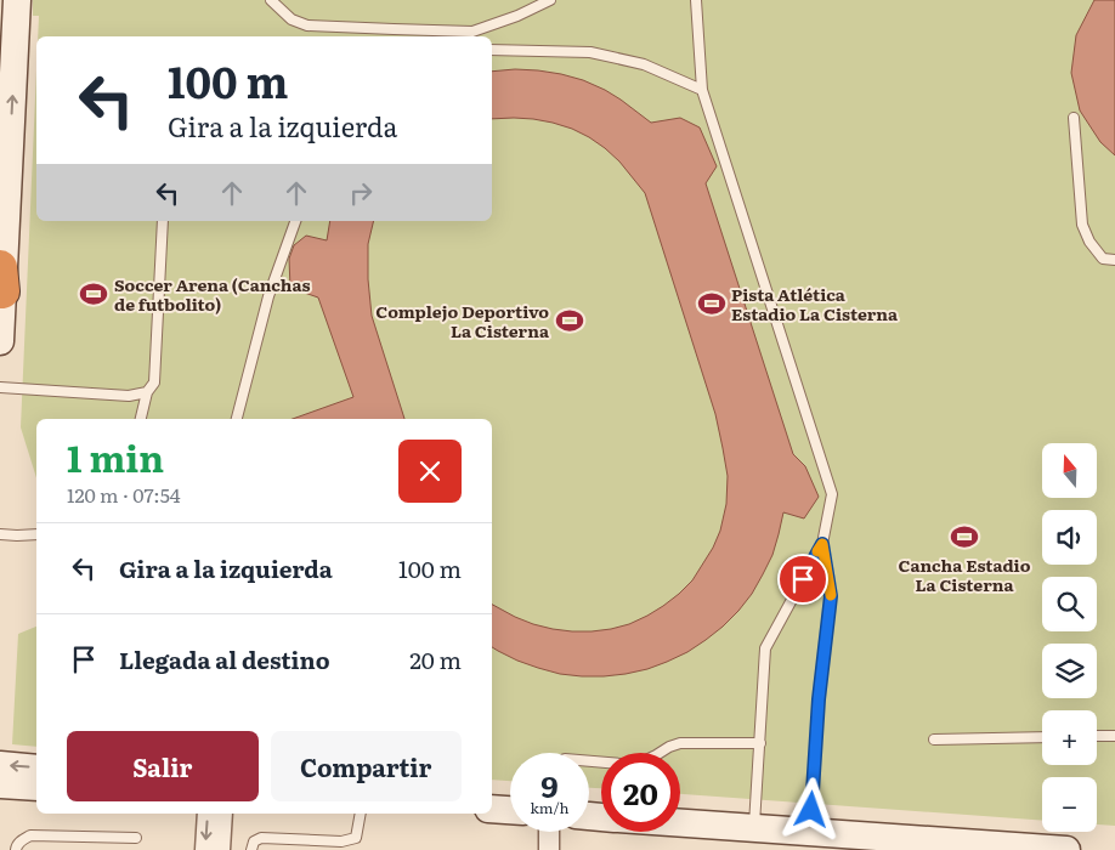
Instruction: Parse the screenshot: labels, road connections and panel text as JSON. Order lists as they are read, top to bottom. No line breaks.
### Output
{"places":{"sports":["Soccer Arena (Canchas de futbolito)","Pista Atlética Estadio La Cisterna","Complejo Deportivo La Cisterna","Cancha Estadio La Cisterna"]},"north":"top","page":{"turn":["100 m","Gira a la izquierda"],"heading":["1 min","120 m · 07:54"],"map_buttons":["+","−"],"list":[{"name":"Gira a la izquierda","value":"100 m"},{"name":"Llegada al destino","value":"20 m"}],"buttons":["Salir","Compartir"],"speed":"9 km/h","limit":"20"}}
